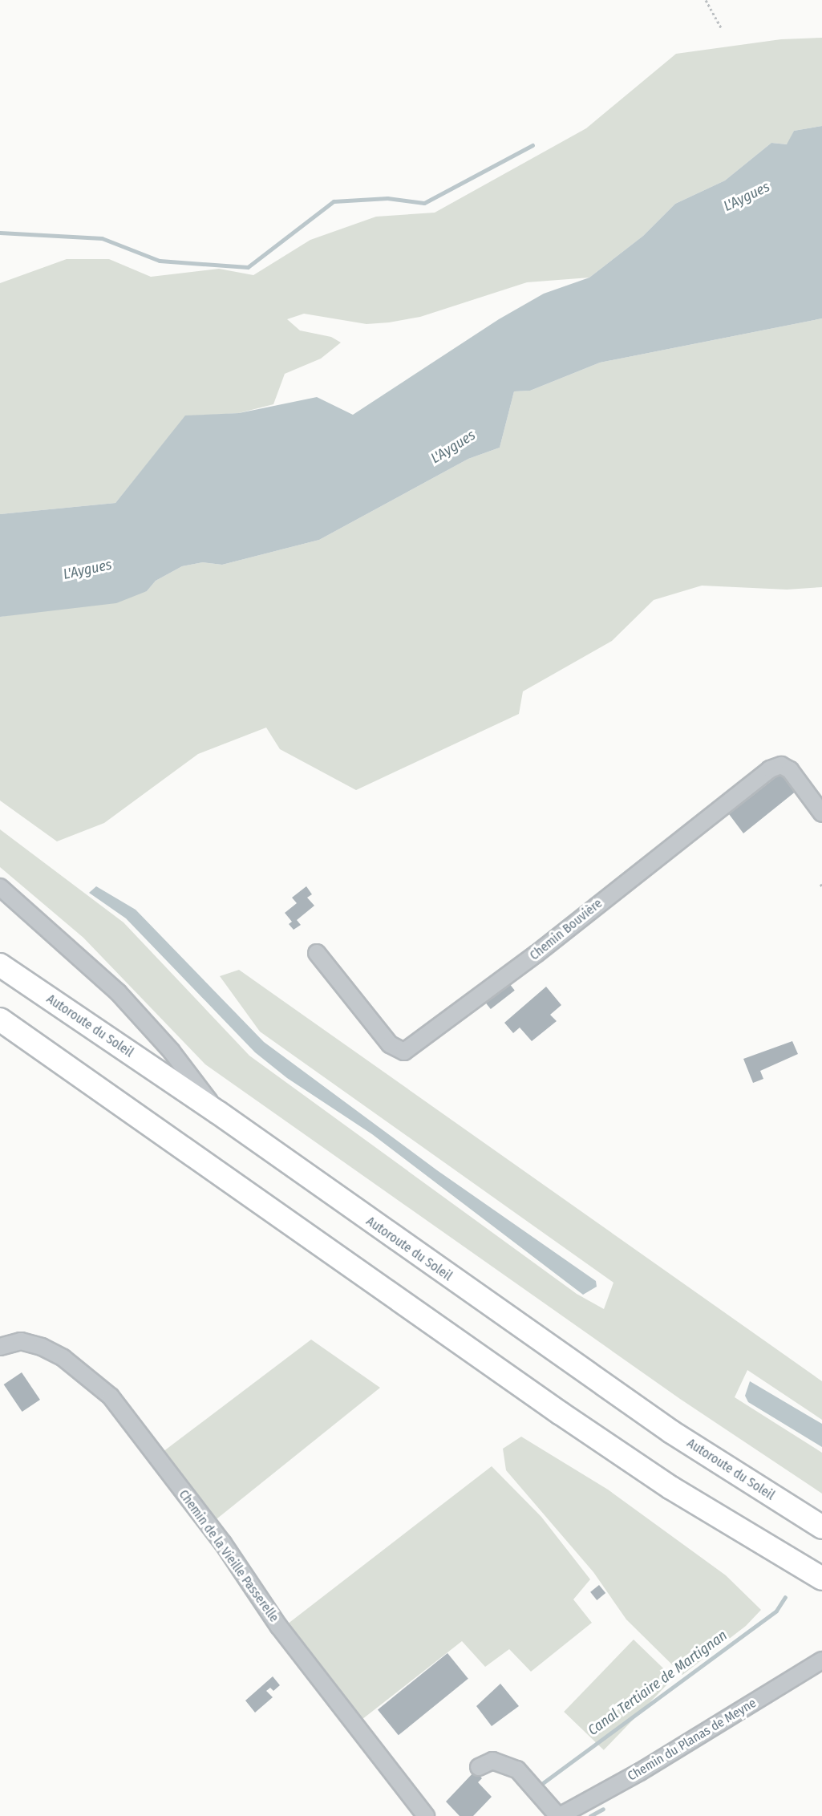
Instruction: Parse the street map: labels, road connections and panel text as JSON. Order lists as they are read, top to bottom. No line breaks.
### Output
{"streets":{"highway":["Autoroute du Soleil"],"street":["Chemin Bouvière","Chemin de la Vieille Passerelle","Chemin du Planas de Meyne"]},"water":["L'Aygues","Canal Tertiaire de Martignan"]}
